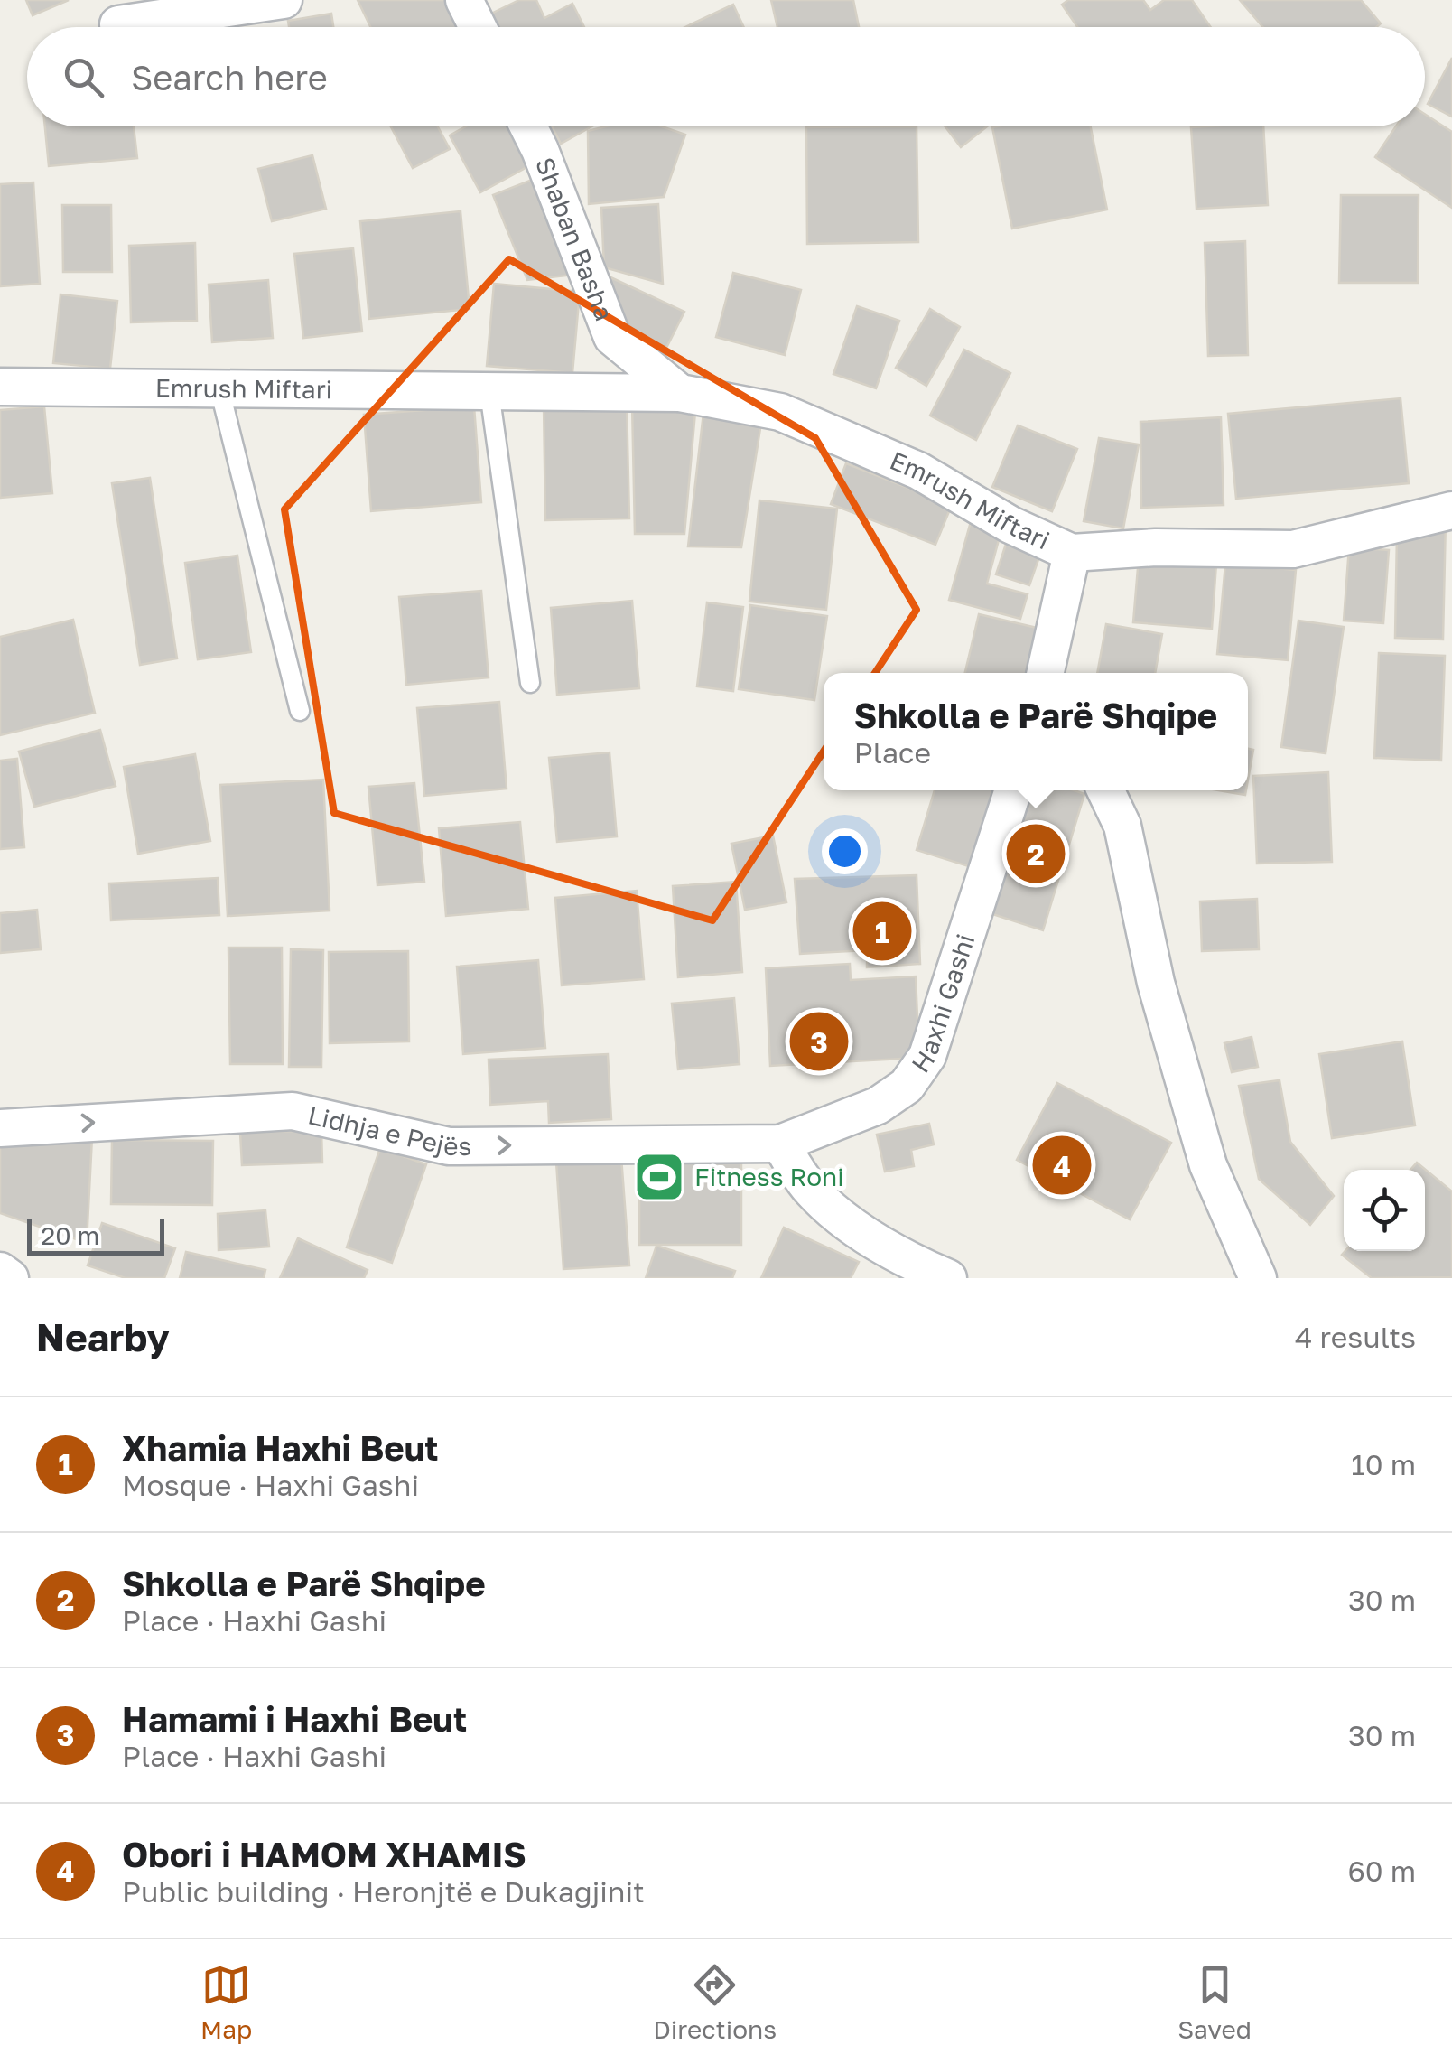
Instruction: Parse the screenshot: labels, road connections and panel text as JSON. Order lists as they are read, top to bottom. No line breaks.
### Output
{"streets":{"street":["Shaban Basha","Emrush Miftari","Haxhi Gashi","Lidhja e Pejës"]},"crossings":[["Shaban Basha","Emrush Miftari"],["Haxhi Gashi","Lidhja e Pejës"]],"one_way":["Lidhja e Pejës"],"places":{"sports":["Fitness Roni"]},"scale_bar":"20 m","page":{"search":"Search here","popup":["Shkolla e Parë Shqipe","Place"],"pins":["2","1","3","4"],"scale":"20 m","heading":["Nearby","4 results"],"list":[{"mark":"1","name":"Xhamia Haxhi Beut","note":"Mosque · Haxhi Gashi","value":"10 m"},{"mark":"2","name":"Shkolla e Parë Shqipe","note":"Place · Haxhi Gashi","value":"30 m"},{"mark":"3","name":"Hamami i Haxhi Beut","note":"Place · Haxhi Gashi","value":"30 m"},{"mark":"4","name":"Obori i HAMOM XHAMIS","note":"Public building · Heronjtë e Dukagjinit","value":"60 m"}],"nav":["Map","Directions","Saved"]}}
